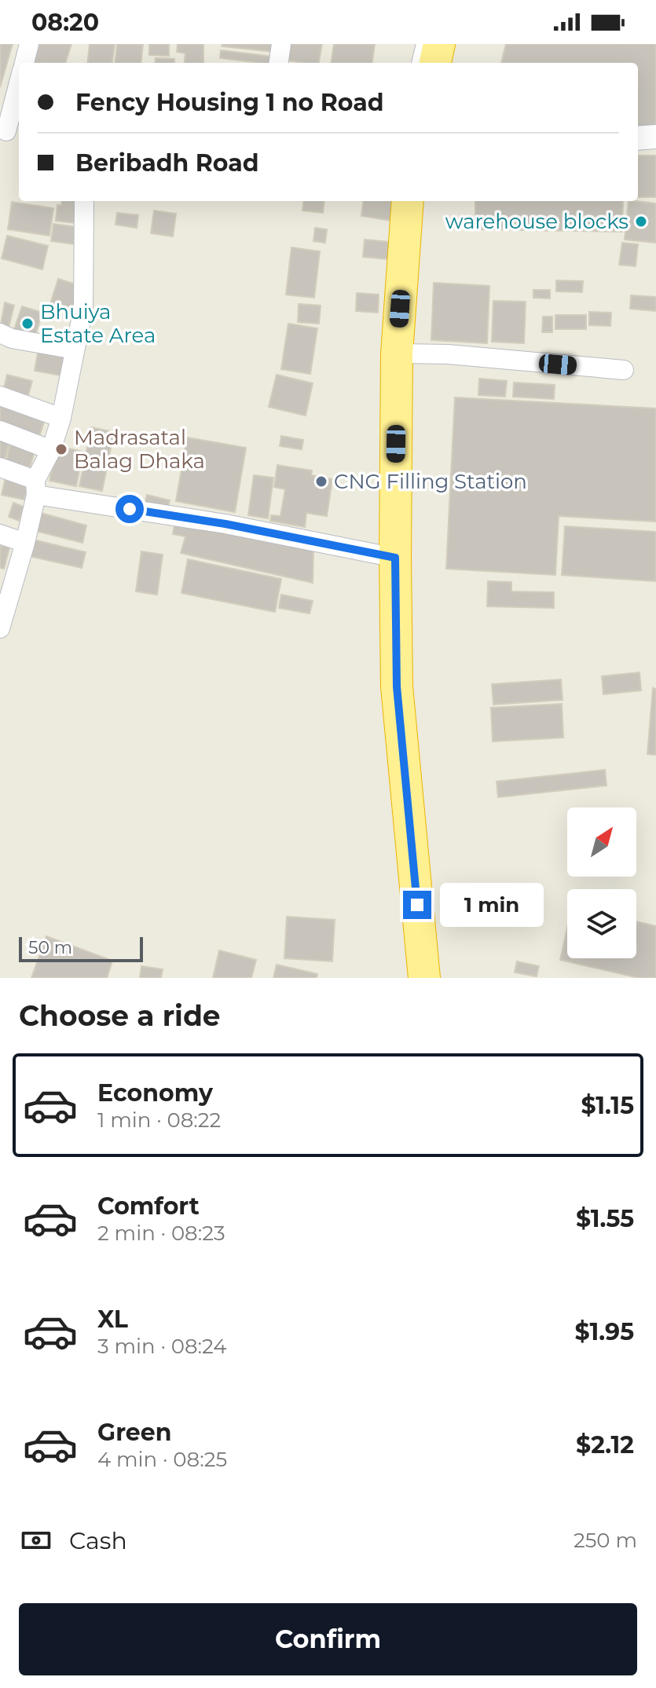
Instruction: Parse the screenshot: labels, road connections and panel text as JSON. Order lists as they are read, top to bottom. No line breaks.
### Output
{"places":["warehouse blocks","Bhuiya Estate Area","Madrasatal Balag Dhaka","CNG Filling Station"],"scale_bar":"50 m","north":"top right","page":{"status":"08:20","banner":["Fency Housing 1 no Road","Beribadh Road"],"bubble":"1 min","scale":"50 m","heading":"Choose a ride","list":[{"name":"Economy","note":"1 min · 08:22","value":"$1.15"},{"name":"Comfort","note":"2 min · 08:23","value":"$1.55"},{"name":"XL","note":"3 min · 08:24","value":"$1.95"},{"name":"Green","note":"4 min · 08:25","value":"$2.12"}],"pay":["Cash","250 m"],"buttons":"Confirm"}}
